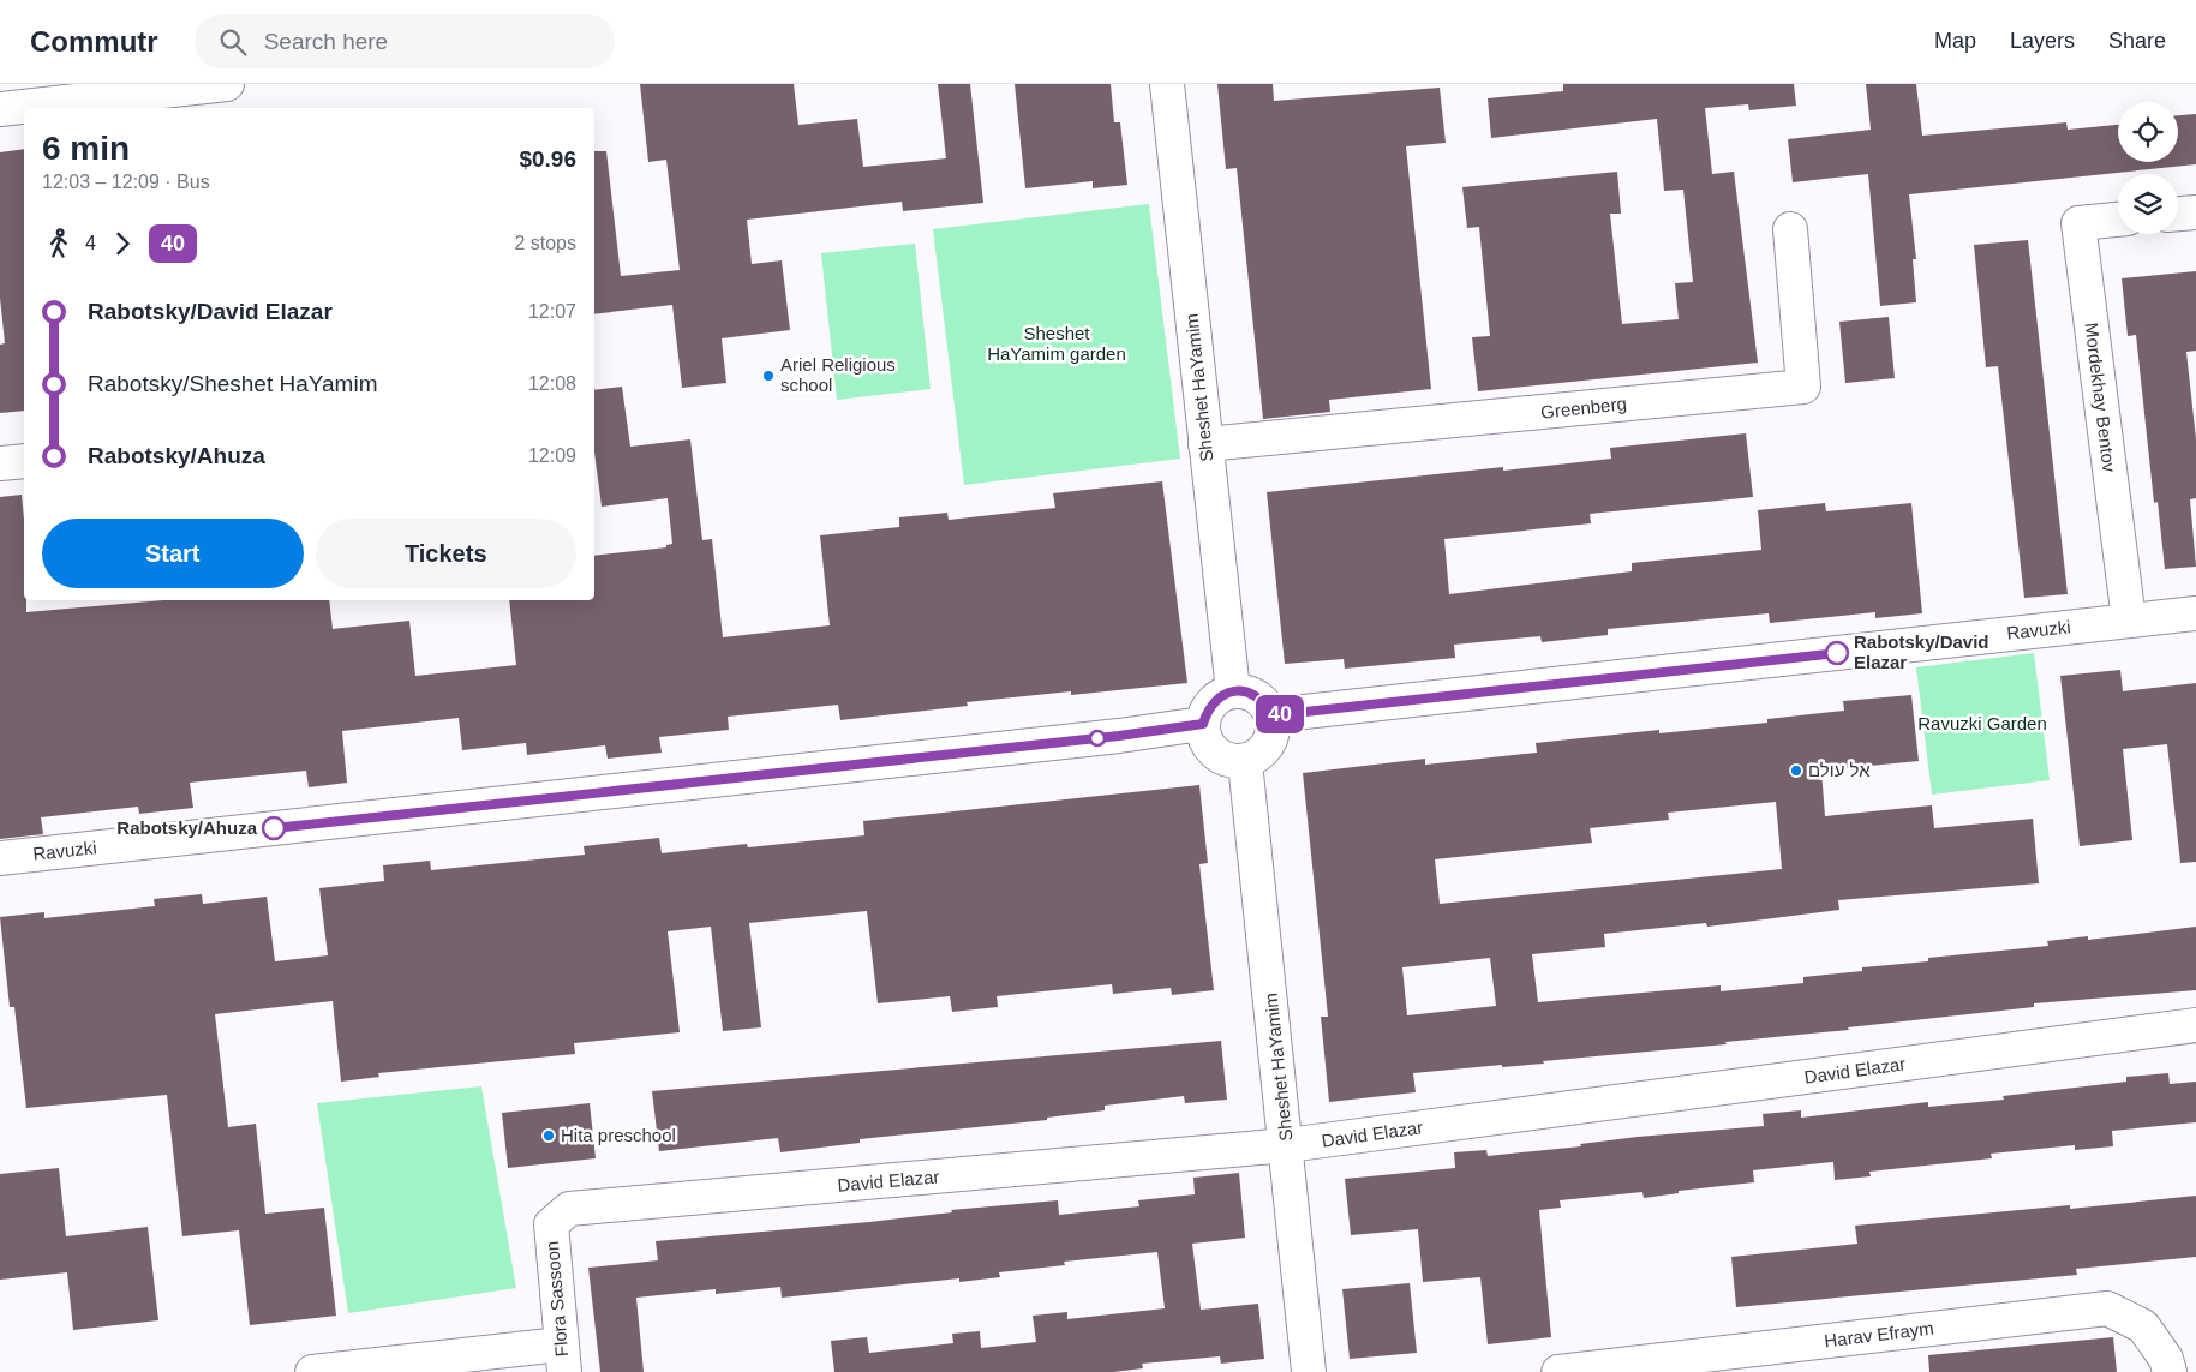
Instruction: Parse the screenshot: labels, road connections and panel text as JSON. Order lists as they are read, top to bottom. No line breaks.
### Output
{"streets":{"street":["Sheshet HaYamim","Mordekhay Bentov","Greenberg","Ravuzki","David Elazar","Flora Sassoon","Harav Efraym"]},"crossings":[["Sheshet HaYamim","Greenberg"],["Sheshet HaYamim","Ravuzki"],["Sheshet HaYamim","David Elazar"],["Mordekhay Bentov","Ravuzki"],["David Elazar","Flora Sassoon"]],"parks":["Sheshet HaYamim garden","Ravuzki Garden"],"places":["Ariel Religious school","Rabotsky/David Elazar","אל עולם","Rabotsky/Ahuza","Hita preschool"],"lines":["bus line 40"],"page":{"header":"Commutr","search":"Search here","nav":["Map","Layers","Share"],"on_map":"40","heading":["6 min","12:03 – 12:09 · Bus","$0.96"],"legs":["4","40","2 stops"],"list":[{"name":"Rabotsky/David Elazar","value":"12:07"},{"name":"Rabotsky/Sheshet HaYamim","value":"12:08"},{"name":"Rabotsky/Ahuza","value":"12:09"}],"buttons":["Start","Tickets"]}}
